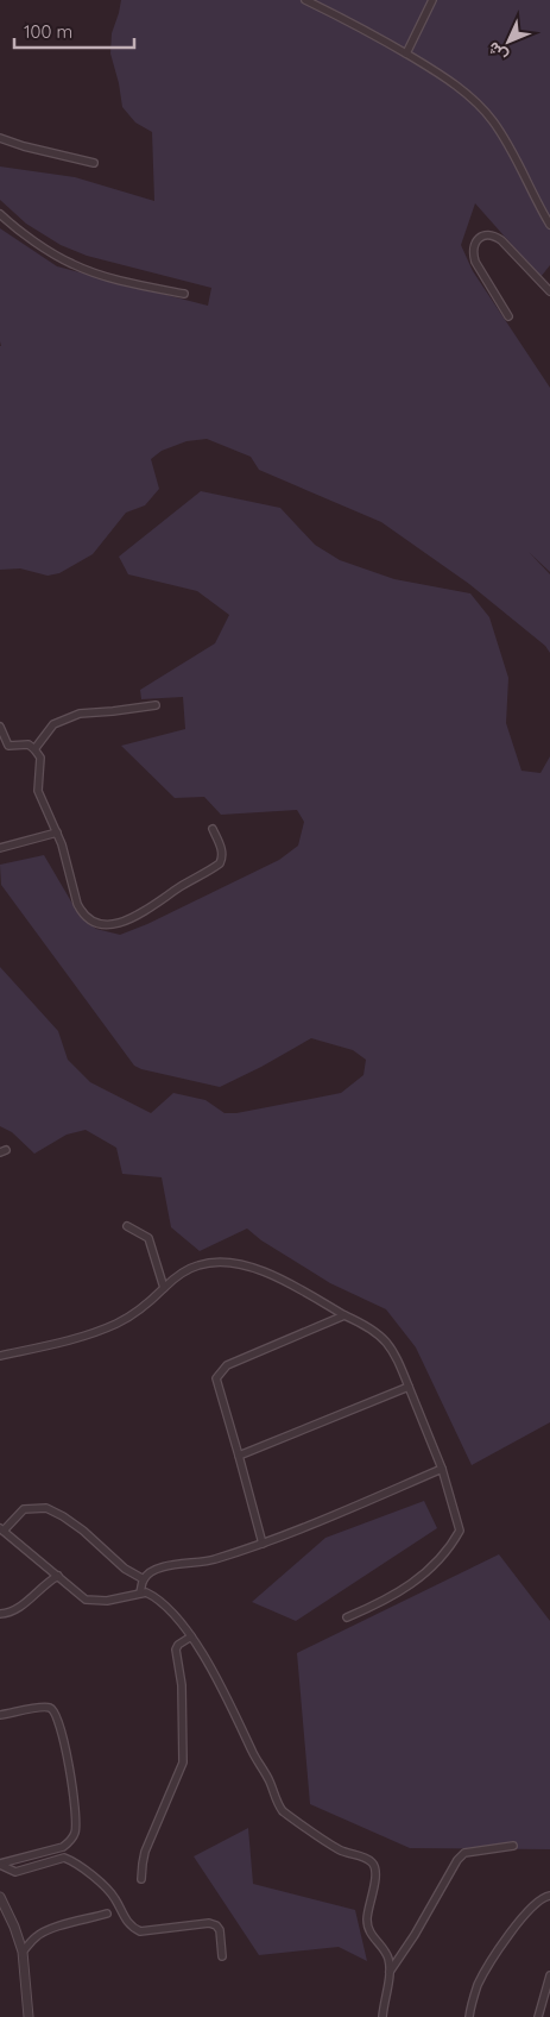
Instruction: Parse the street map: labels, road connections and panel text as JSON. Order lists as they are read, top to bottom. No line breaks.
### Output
{"scale_bar":"100 m","north":"bottom left"}
